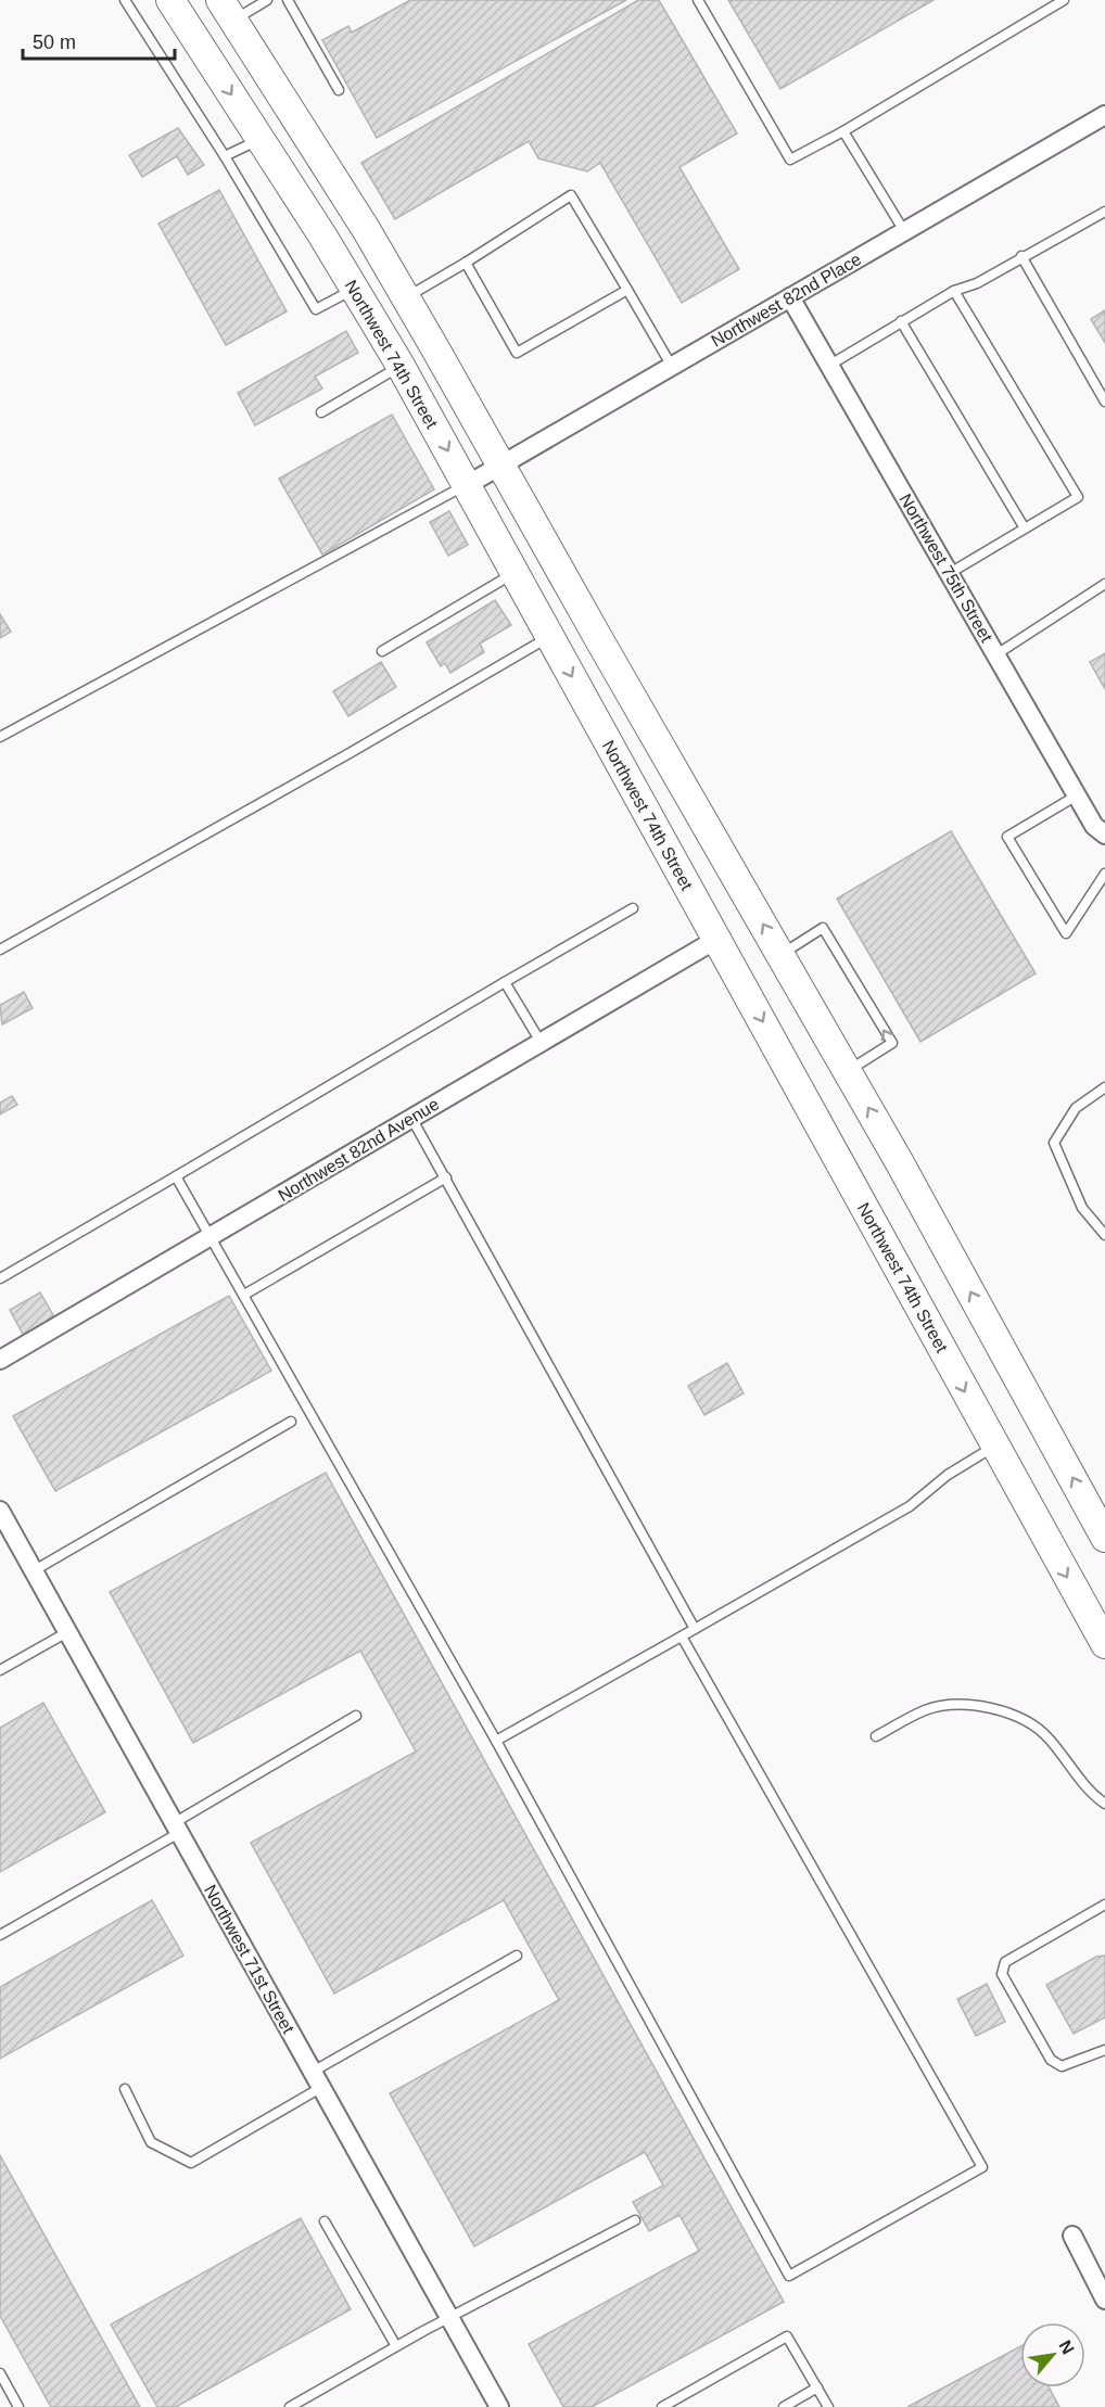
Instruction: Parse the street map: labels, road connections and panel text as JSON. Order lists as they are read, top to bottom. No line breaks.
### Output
{"streets":{"main road":["Northwest 74th Street"],"street":["Northwest 82nd Place","Northwest 75th Street","Northwest 82nd Avenue","Northwest 71st Street"]},"crossings":[["Northwest 82nd Place","Northwest 74th Street"],["Northwest 82nd Place","Northwest 75th Street"],["Northwest 74th Street","Northwest 82nd Avenue"]],"scale_bar":"50 m","north":"top right"}
